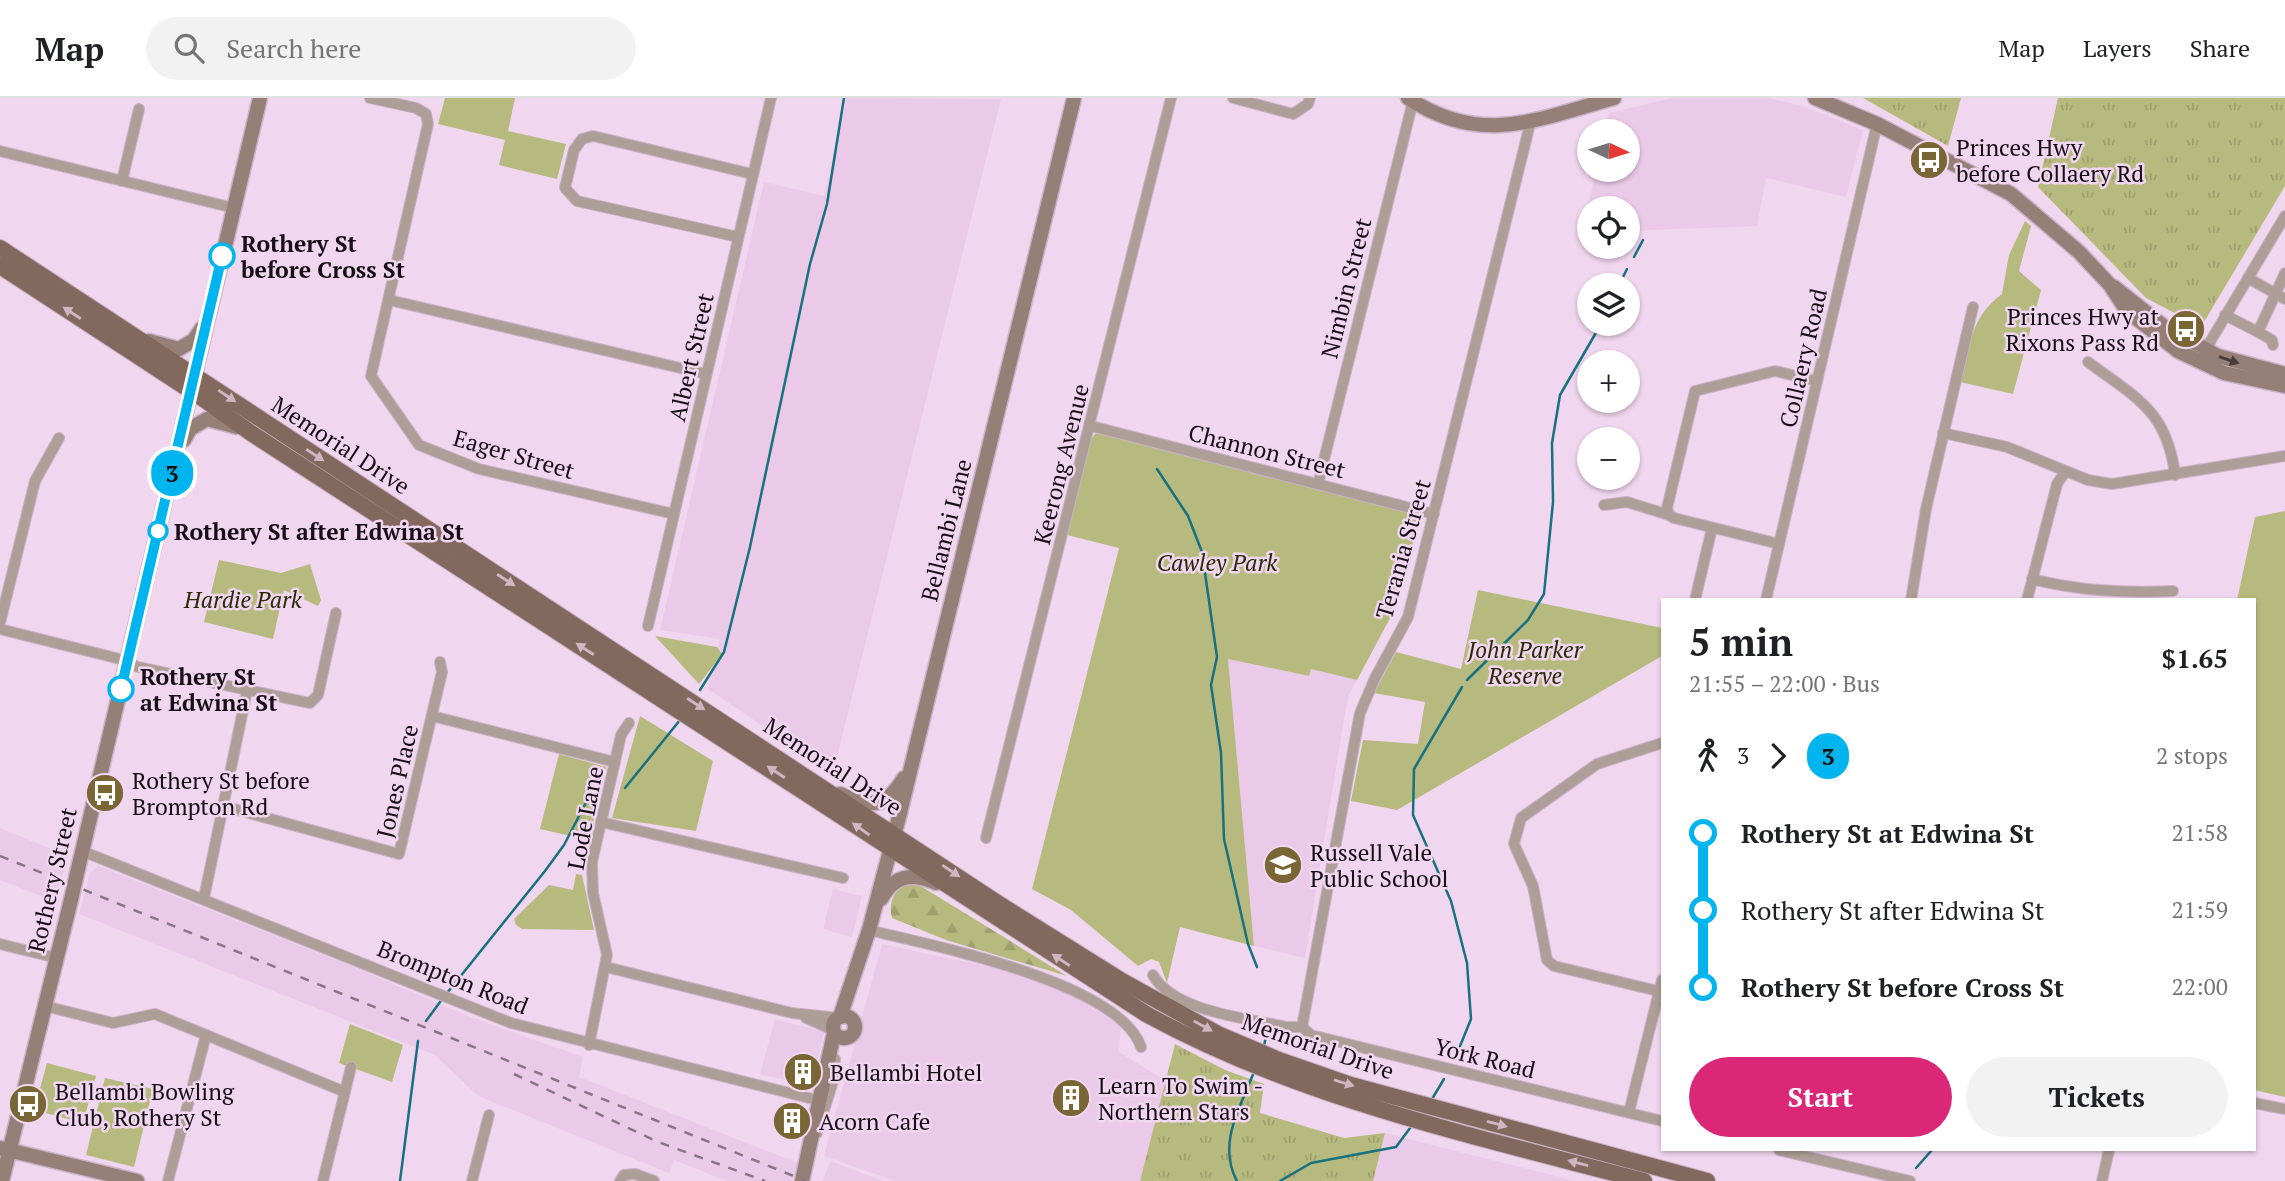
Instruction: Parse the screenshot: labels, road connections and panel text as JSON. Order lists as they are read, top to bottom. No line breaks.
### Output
{"streets":{"main road":["Memorial Drive","Bellambi Lane","Rothery Street"],"street":["Nimbin Street","Albert Street","Collaery Road","Channon Street","Eager Street","Keerong Avenue","Terania Street","Jones Place","Lode Lane","Brompton Road","York Road"]},"crossings":[["Nimbin Street","Channon Street"],["Albert Street","Eager Street"],["Memorial Drive","Bellambi Lane"],["Memorial Drive","Rothery Street"],["Channon Street","Keerong Avenue"],["Channon Street","Terania Street"],["Terania Street","York Road"],["Lode Lane","Brompton Road"],["Rothery Street","Brompton Road"]],"parks":["Cawley Park","Hardie Park","John Parker Reserve"],"places":{"bus stop":["Princes Hwy before Collaery Rd","Princes Hwy at Rixons Pass Rd","Rothery St before Brompton Rd","Bellambi Bowling Club, Rothery St"],"other":["Rothery St before Cross St","Rothery St after Edwina St","Rothery St at Edwina St"],"school or university":["Russell Vale Public School"],"building":["Bellambi Hotel","Learn To Swim - Northern Stars","Acorn Cafe"]},"lines":["bus line 3"],"north":"right","page":{"header":"Map","search":"Search here","nav":["Map","Layers","Share"],"on_map":"3","map_buttons":["+","−"],"heading":["5 min","21:55 – 22:00 · Bus","$1.65"],"legs":["3","3","2 stops"],"list":[{"name":"Rothery St at Edwina St","value":"21:58"},{"name":"Rothery St after Edwina St","value":"21:59"},{"name":"Rothery St before Cross St","value":"22:00"}],"buttons":["Start","Tickets"]}}
